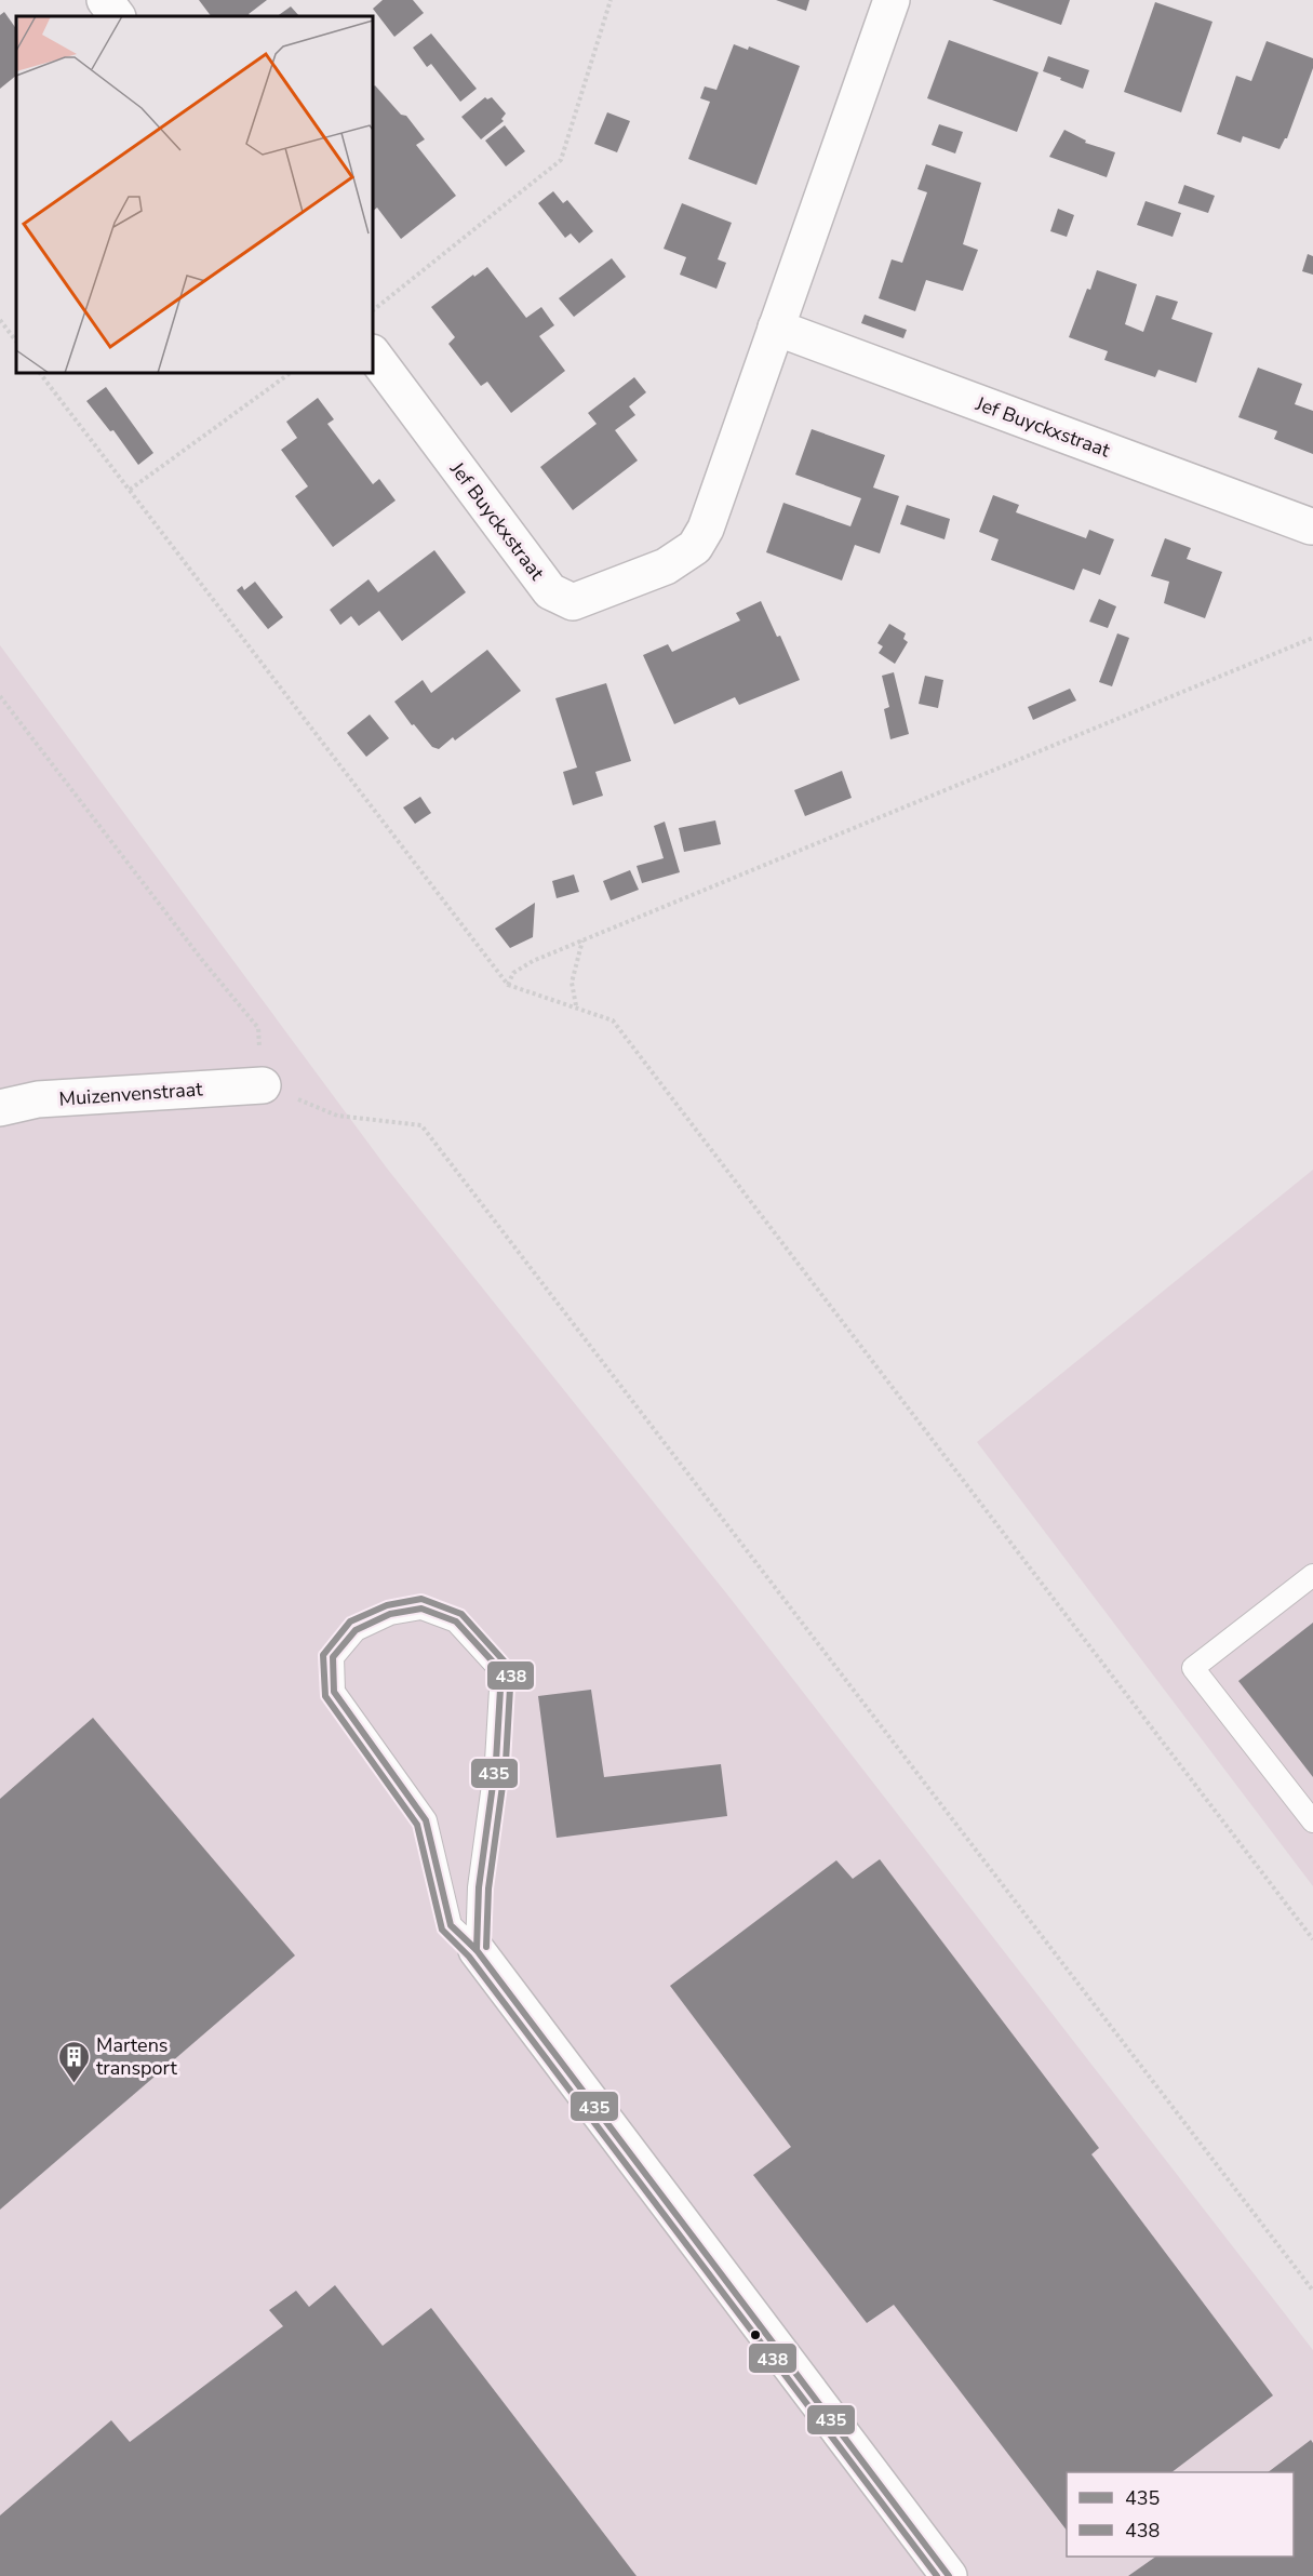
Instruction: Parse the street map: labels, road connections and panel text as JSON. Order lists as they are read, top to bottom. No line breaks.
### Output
{"streets":{"street":["Jef Buyckxstraat","Muizenvenstraat"]},"places":{"building":["Martens transport"]},"lines":["transit line 438","transit line 435"],"legend":["435","438"]}
